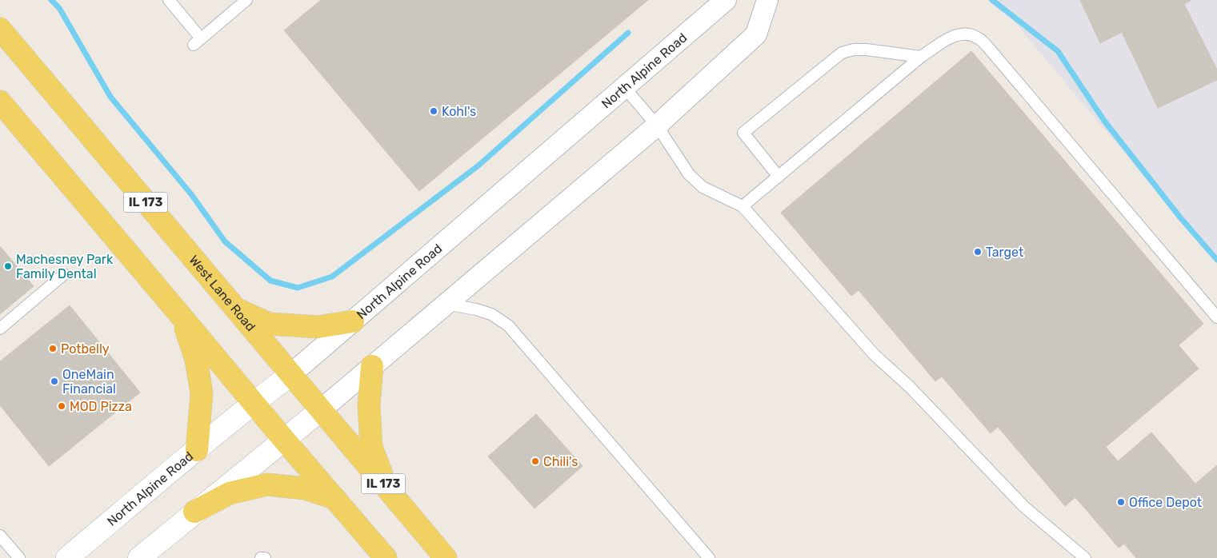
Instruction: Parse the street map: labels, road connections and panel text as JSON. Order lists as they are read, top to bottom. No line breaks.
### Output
{"streets":{"main road":["North Alpine Road","IL 173","West Lane Road"]},"crossings":[["North Alpine Road","West Lane Road"]],"places":["Kohl's","Target","Machesney Park Family Dental","Potbelly","OneMain Financial","MOD Pizza","Chili's","Office Depot"]}
